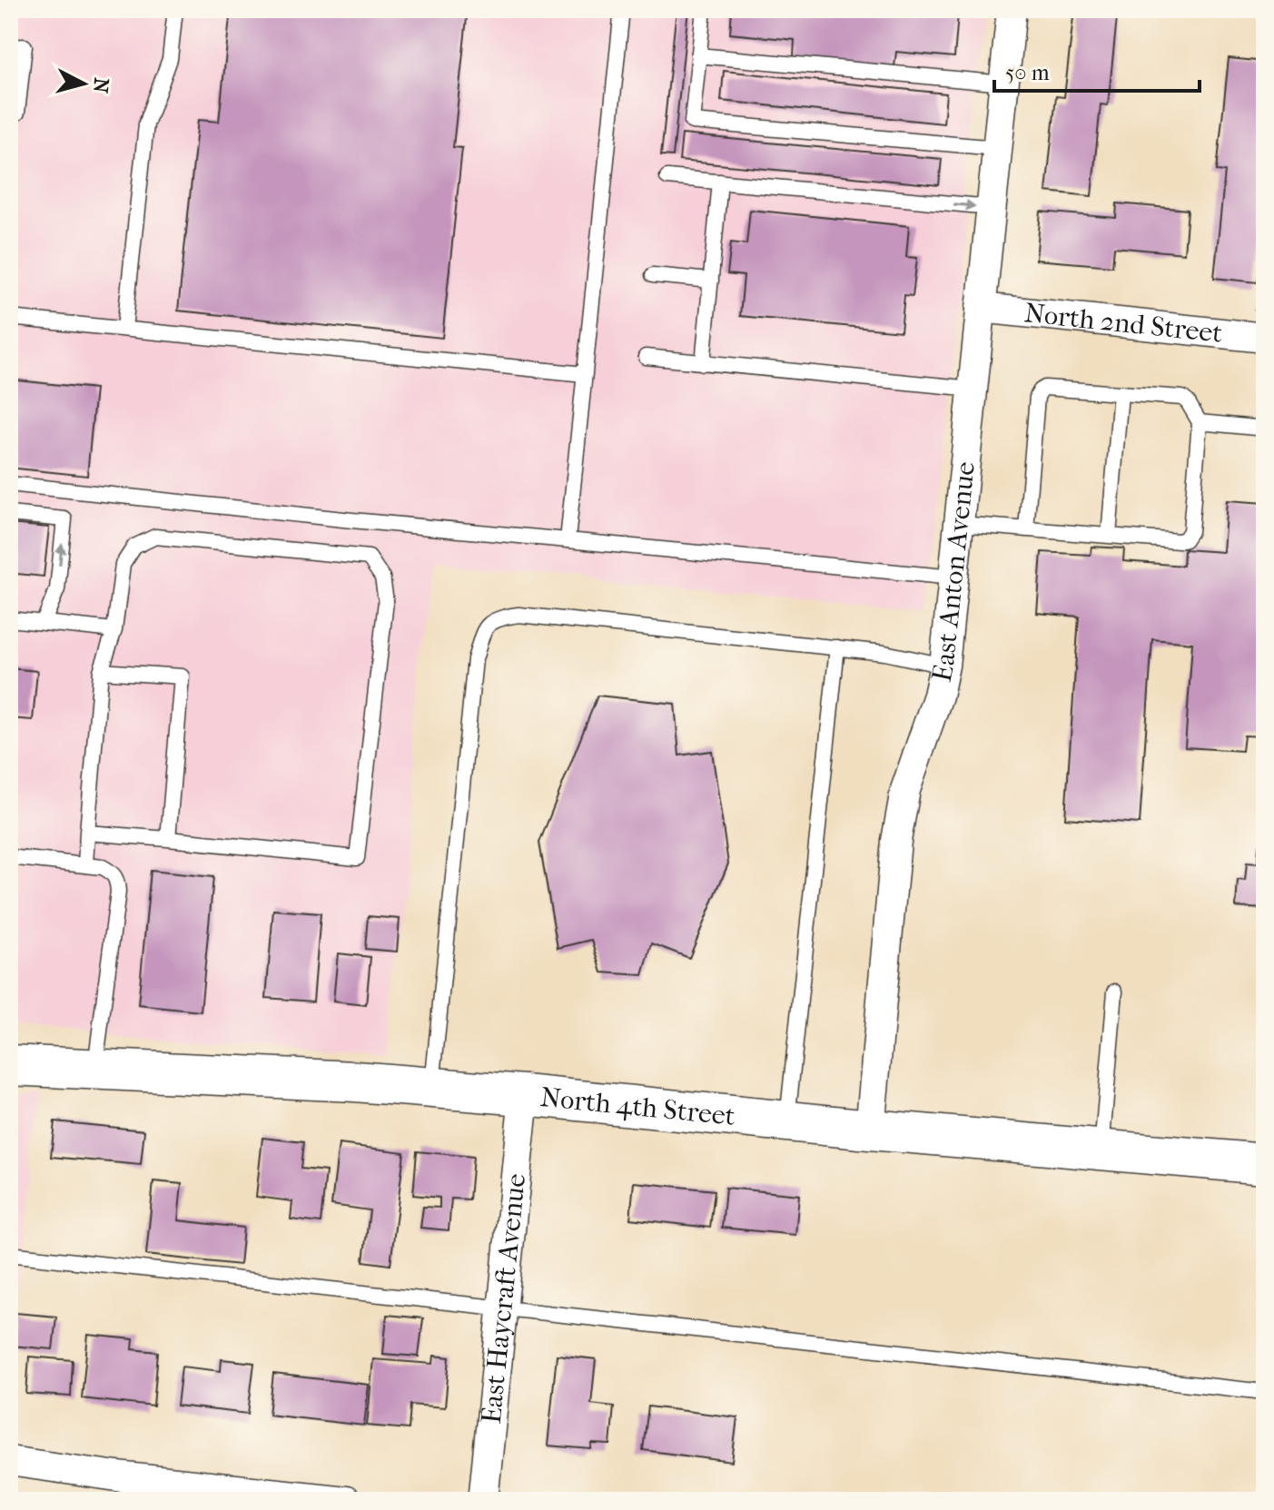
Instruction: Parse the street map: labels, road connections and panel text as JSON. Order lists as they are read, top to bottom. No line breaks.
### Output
{"streets":{"main road":["North 4th Street"],"street":["North 2nd Street","East Anton Avenue","East Haycraft Avenue"]},"crossings":[["North 2nd Street","East Anton Avenue"],["East Anton Avenue","North 4th Street"],["North 4th Street","East Haycraft Avenue"]],"scale_bar":"50 m","north":"right"}
